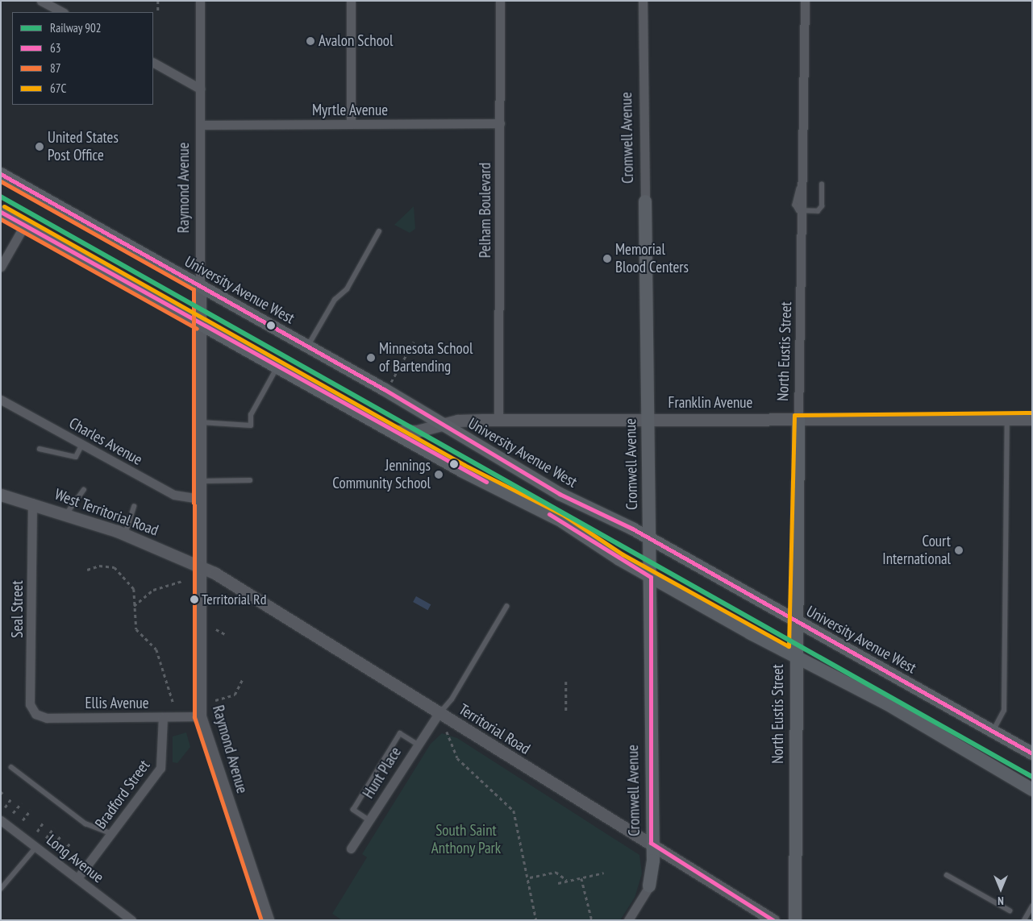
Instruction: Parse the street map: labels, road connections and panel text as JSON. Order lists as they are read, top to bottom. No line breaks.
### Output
{"streets":{"main road":["Cromwell Avenue","University Avenue West","North Eustis Street"],"street":["Myrtle Avenue","Raymond Avenue","Pelham Boulevard","Franklin Avenue","Charles Avenue","West Territorial Road","Seal Street","Ellis Avenue","Territorial Road","Hunt Place","Bradford Street","Long Avenue"]},"crossings":[["Myrtle Avenue","Raymond Avenue"],["Myrtle Avenue","Pelham Boulevard"],["Cromwell Avenue","University Avenue West"],["Cromwell Avenue","Franklin Avenue"],["Cromwell Avenue","Territorial Road"],["Raymond Avenue","University Avenue West"],["Raymond Avenue","Charles Avenue"],["Raymond Avenue","West Territorial Road"],["Raymond Avenue","Ellis Avenue"],["Raymond Avenue","Territorial Road"],["Pelham Boulevard","Franklin Avenue"],["University Avenue West","North Eustis Street"],["University Avenue West","Franklin Avenue"],["North Eustis Street","Franklin Avenue"],["West Territorial Road","Seal Street"],["West Territorial Road","Territorial Road"],["Seal Street","Ellis Avenue"],["Ellis Avenue","Bradford Street"],["Territorial Road","Hunt Place"],["Bradford Street","Long Avenue"]],"parks":["South Saint Anthony Park"],"places":["Avalon School","United States Post Office","Memorial Blood Centers","Minnesota School of Bartending","Jennings Community School","Court International","Territorial Rd"],"lines":["transit line 63","transit line 87","rail line 902","transit line 67C"],"legend":["Railway 902","63","87","67C"],"north":"bottom"}
